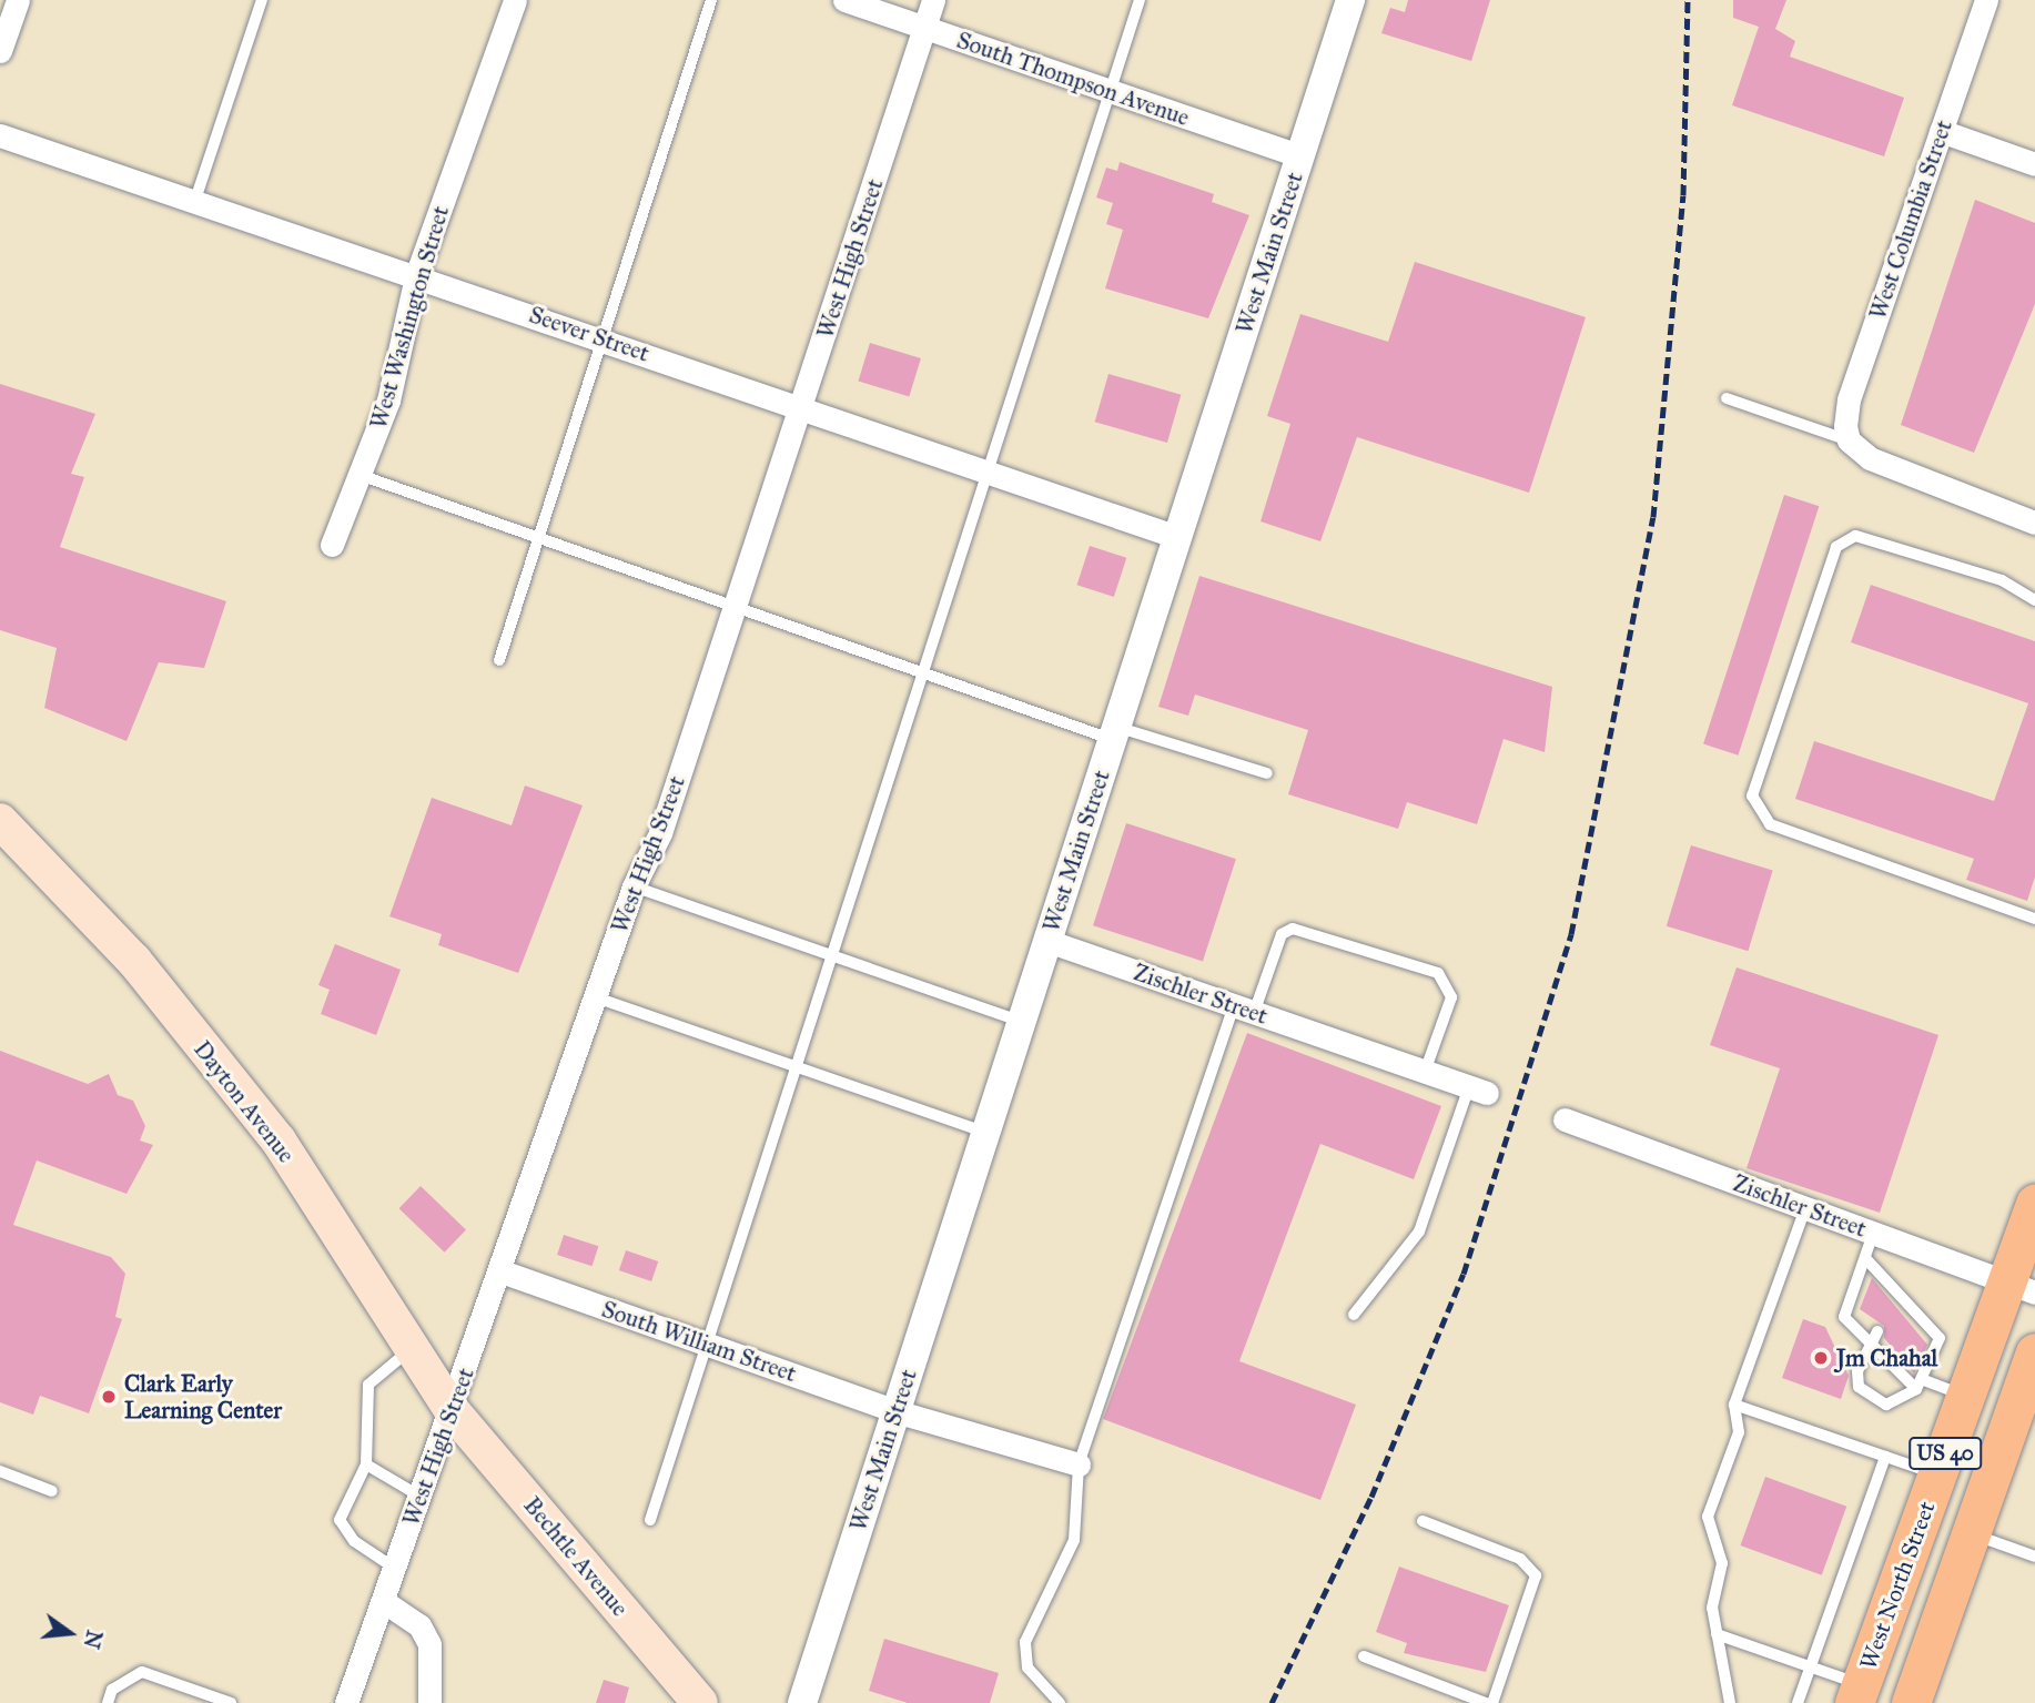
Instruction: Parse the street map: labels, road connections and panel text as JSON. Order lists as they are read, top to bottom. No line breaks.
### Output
{"streets":{"main road":["Dayton Avenue","US 40","Bechtle Avenue","West North Street"],"street":["South Thompson Avenue","West Columbia Street","West Main Street","West High Street","West Washington Street","Seever Street","Zischler Street","South William Street"]},"crossings":[["South Thompson Avenue","West Main Street"],["South Thompson Avenue","West High Street"],["West Main Street","Seever Street"],["West Main Street","Zischler Street"],["West Main Street","South William Street"],["West High Street","Seever Street"],["West High Street","Dayton Avenue"],["West High Street","South William Street"],["West High Street","Bechtle Avenue"],["West Washington Street","Seever Street"],["Zischler Street","West North Street"],["Dayton Avenue","Bechtle Avenue"]],"places":["Jm Chahal","Clark Early Learning Center"],"north":"right"}
